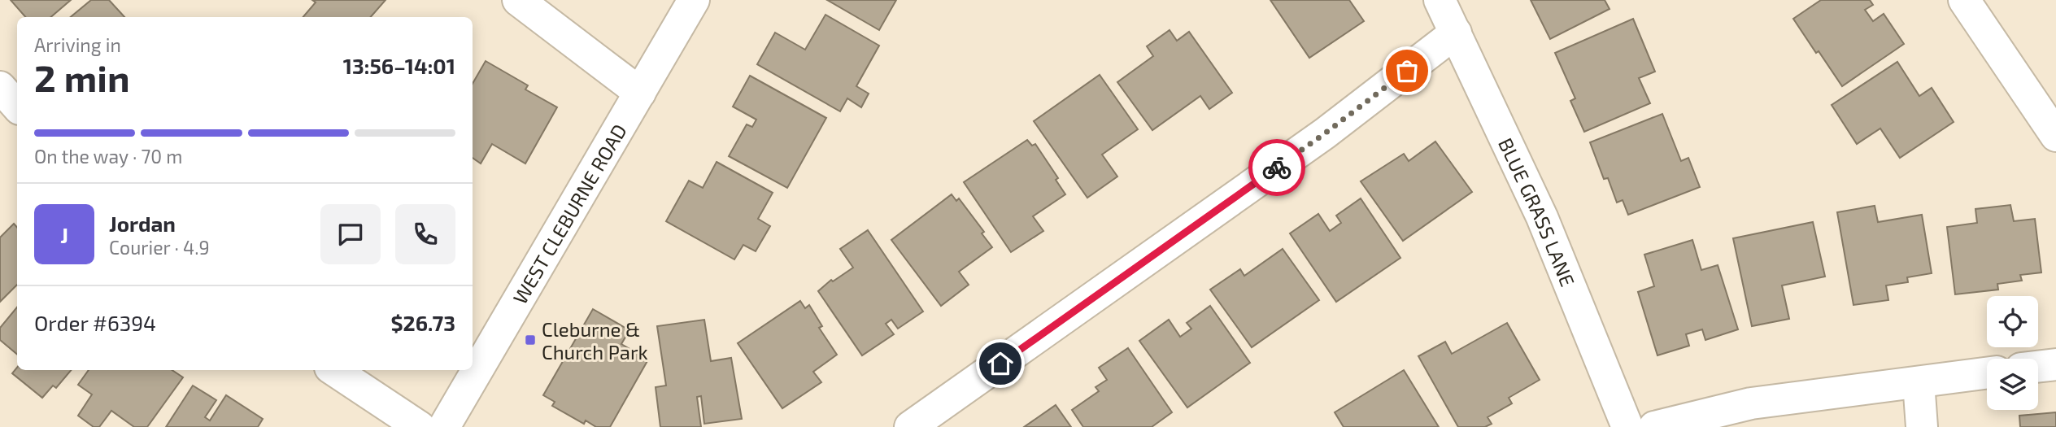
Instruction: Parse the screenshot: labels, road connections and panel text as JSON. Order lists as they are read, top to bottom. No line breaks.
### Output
{"streets":{"street":["BLUE GRASS LANE","WEST CLEBURNE ROAD"]},"places":{"transit":["Cleburne & Church Park"]},"page":{"heading":["2 min","Arriving in","13:56–14:01"],"panel":["Jordan","Courier · 4.9","Order #6394","$26.73"],"bar":"On the way · 70 m","round":"J"}}
